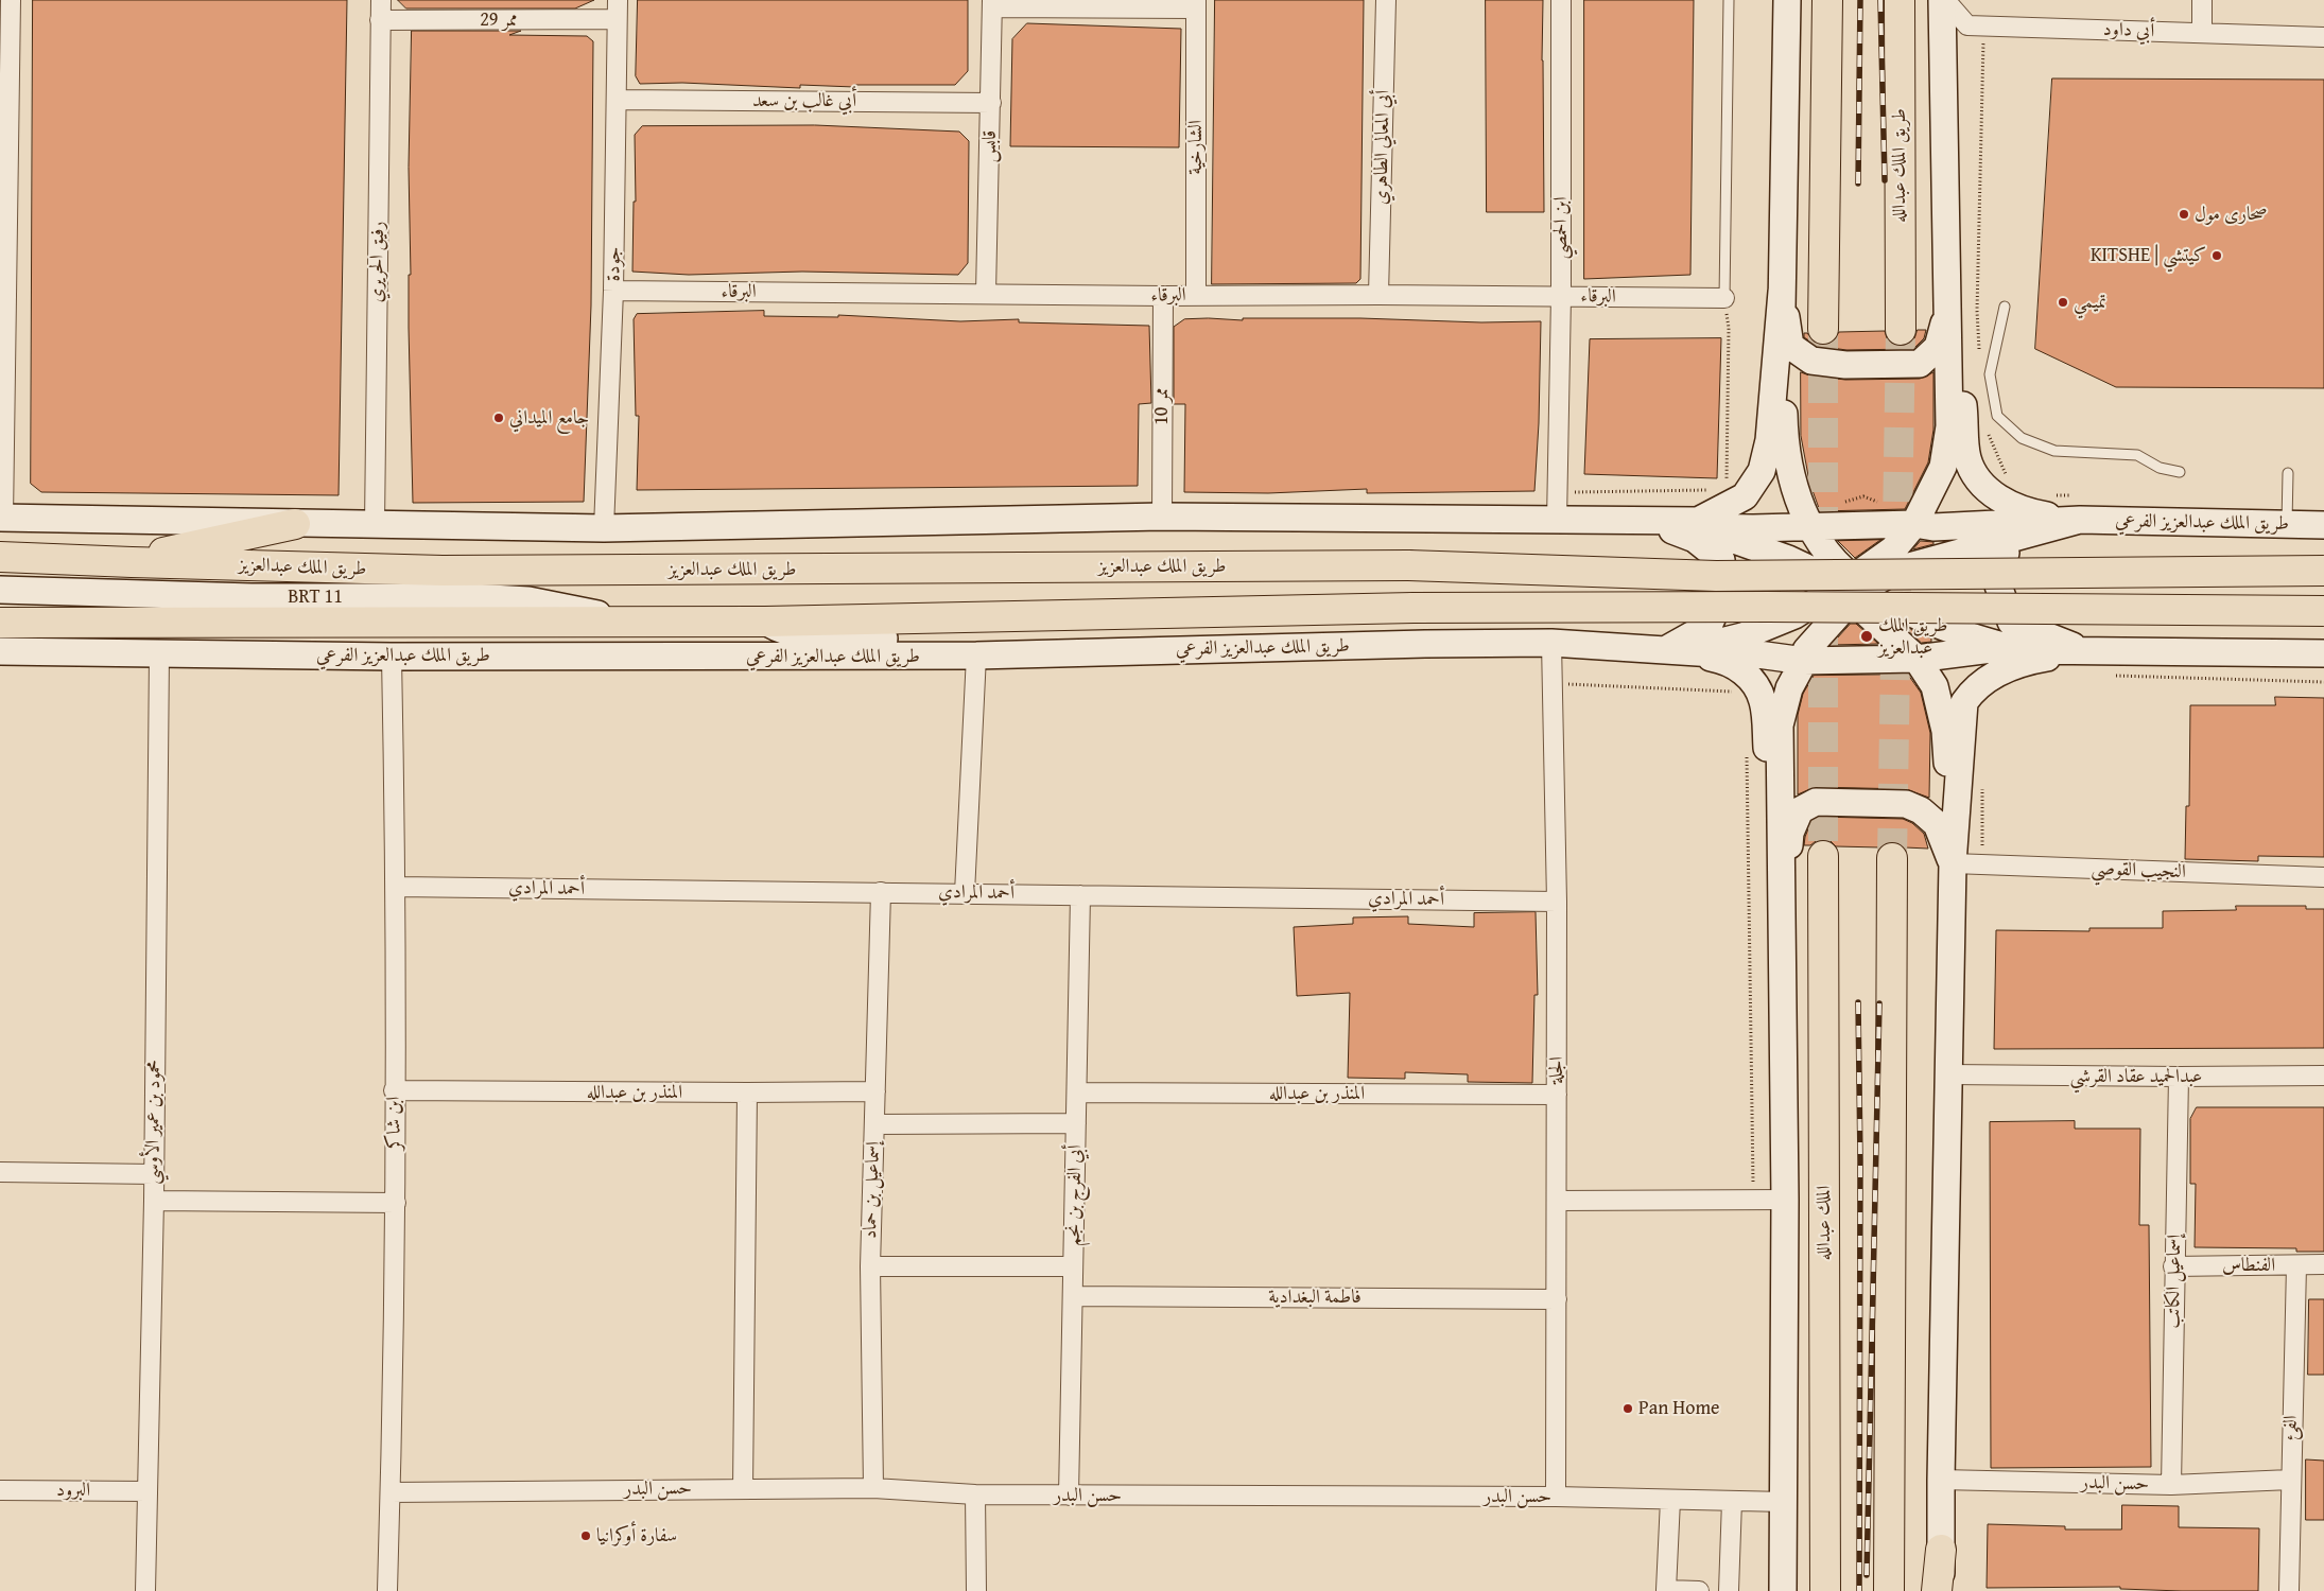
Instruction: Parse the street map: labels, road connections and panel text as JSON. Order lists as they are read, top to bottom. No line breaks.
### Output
{"streets":{"main road":["طريق الملك عبدالله","طريق الملك عبدالعزيز الفرعي","طريق الملك عبدالعزيز","BRT 11","الملك عبدالله"],"street":["ممر 29","أبي داود","أبي غالب بن سعد","قابس","الشارخية","أبي المعالي الطاهري","ابن الحمصي","رفيق الحريري","جودة","البرقاء","ممر 10","النجيب القوصي","أحمد المرادي","الجلة","عبدالحميد عقاد القرشي","المنذر بن عبدالله","محمود بن عمير الأوسي","ابن شاكر","إسماعيل بن حماد","أبي الفرج بن نجم","الفنطاس","إسماعيل الكاتب","فاطمة البغدادية","الفئ","حسن البدر","البرود"]},"crossings":[["ممر 29","رفيق الحريري"],["ممر 29","جودة"],["أبي غالب بن سعد","قابس"],["أبي غالب بن سعد","جودة"],["قابس","البرقاء"],["الشارخية","البرقاء"],["أبي المعالي الطاهري","البرقاء"],["ابن الحمصي","البرقاء"],["جودة","البرقاء"],["البرقاء","ممر 10"],["طريق الملك عبدالعزيز الفرعي","الجلة"],["طريق الملك عبدالعزيز الفرعي","محمود بن عمير الأوسي"],["طريق الملك عبدالعزيز الفرعي","ابن شاكر"],["أحمد المرادي","الجلة"],["أحمد المرادي","ابن شاكر"],["أحمد المرادي","إسماعيل بن حماد"],["أحمد المرادي","أبي الفرج بن نجم"],["الجلة","المنذر بن عبدالله"],["الجلة","فاطمة البغدادية"],["الجلة","حسن البدر"],["عبدالحميد عقاد القرشي","إسماعيل الكاتب"],["المنذر بن عبدالله","ابن شاكر"],["المنذر بن عبدالله","إسماعيل بن حماد"],["المنذر بن عبدالله","أبي الفرج بن نجم"],["محمود بن عمير الأوسي","البرود"],["ابن شاكر","حسن البدر"],["إسماعيل بن حماد","حسن البدر"],["أبي الفرج بن نجم","فاطمة البغدادية"],["أبي الفرج بن نجم","حسن البدر"],["الفنطاس","إسماعيل الكاتب"],["الفنطاس","الفئ"],["إسماعيل الكاتب","حسن البدر"],["الفئ","حسن البدر"]],"places":["صحارى مول","KITSHE | كيتشي","تمیمي","جامع الميداني","طريق الملك عبدالعزيز","Pan Home","سفارة أوكرانيا"]}
